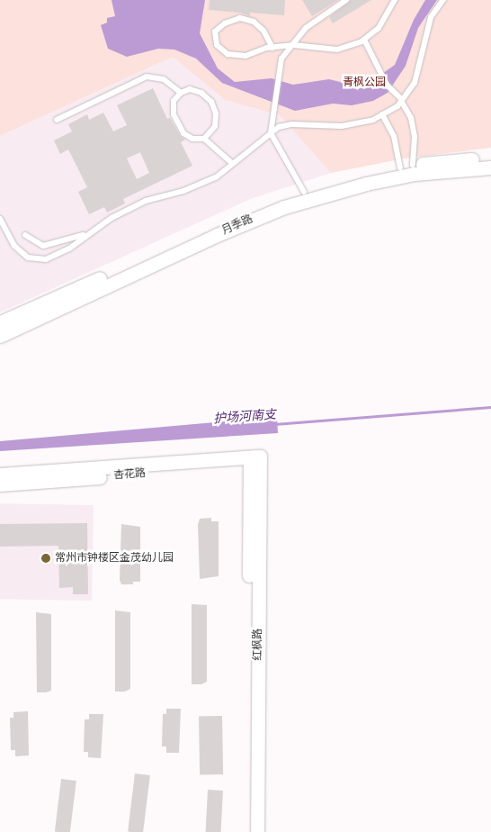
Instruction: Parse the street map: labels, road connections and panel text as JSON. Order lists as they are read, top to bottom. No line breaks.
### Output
{"streets":{"street":["月季路","杏花路","红枫路"]},"crossings":[["杏花路","红枫路"]],"water":["护场河南支"],"parks":["青枫公园"],"places":["常州市钟楼区金茂幼儿园"]}
